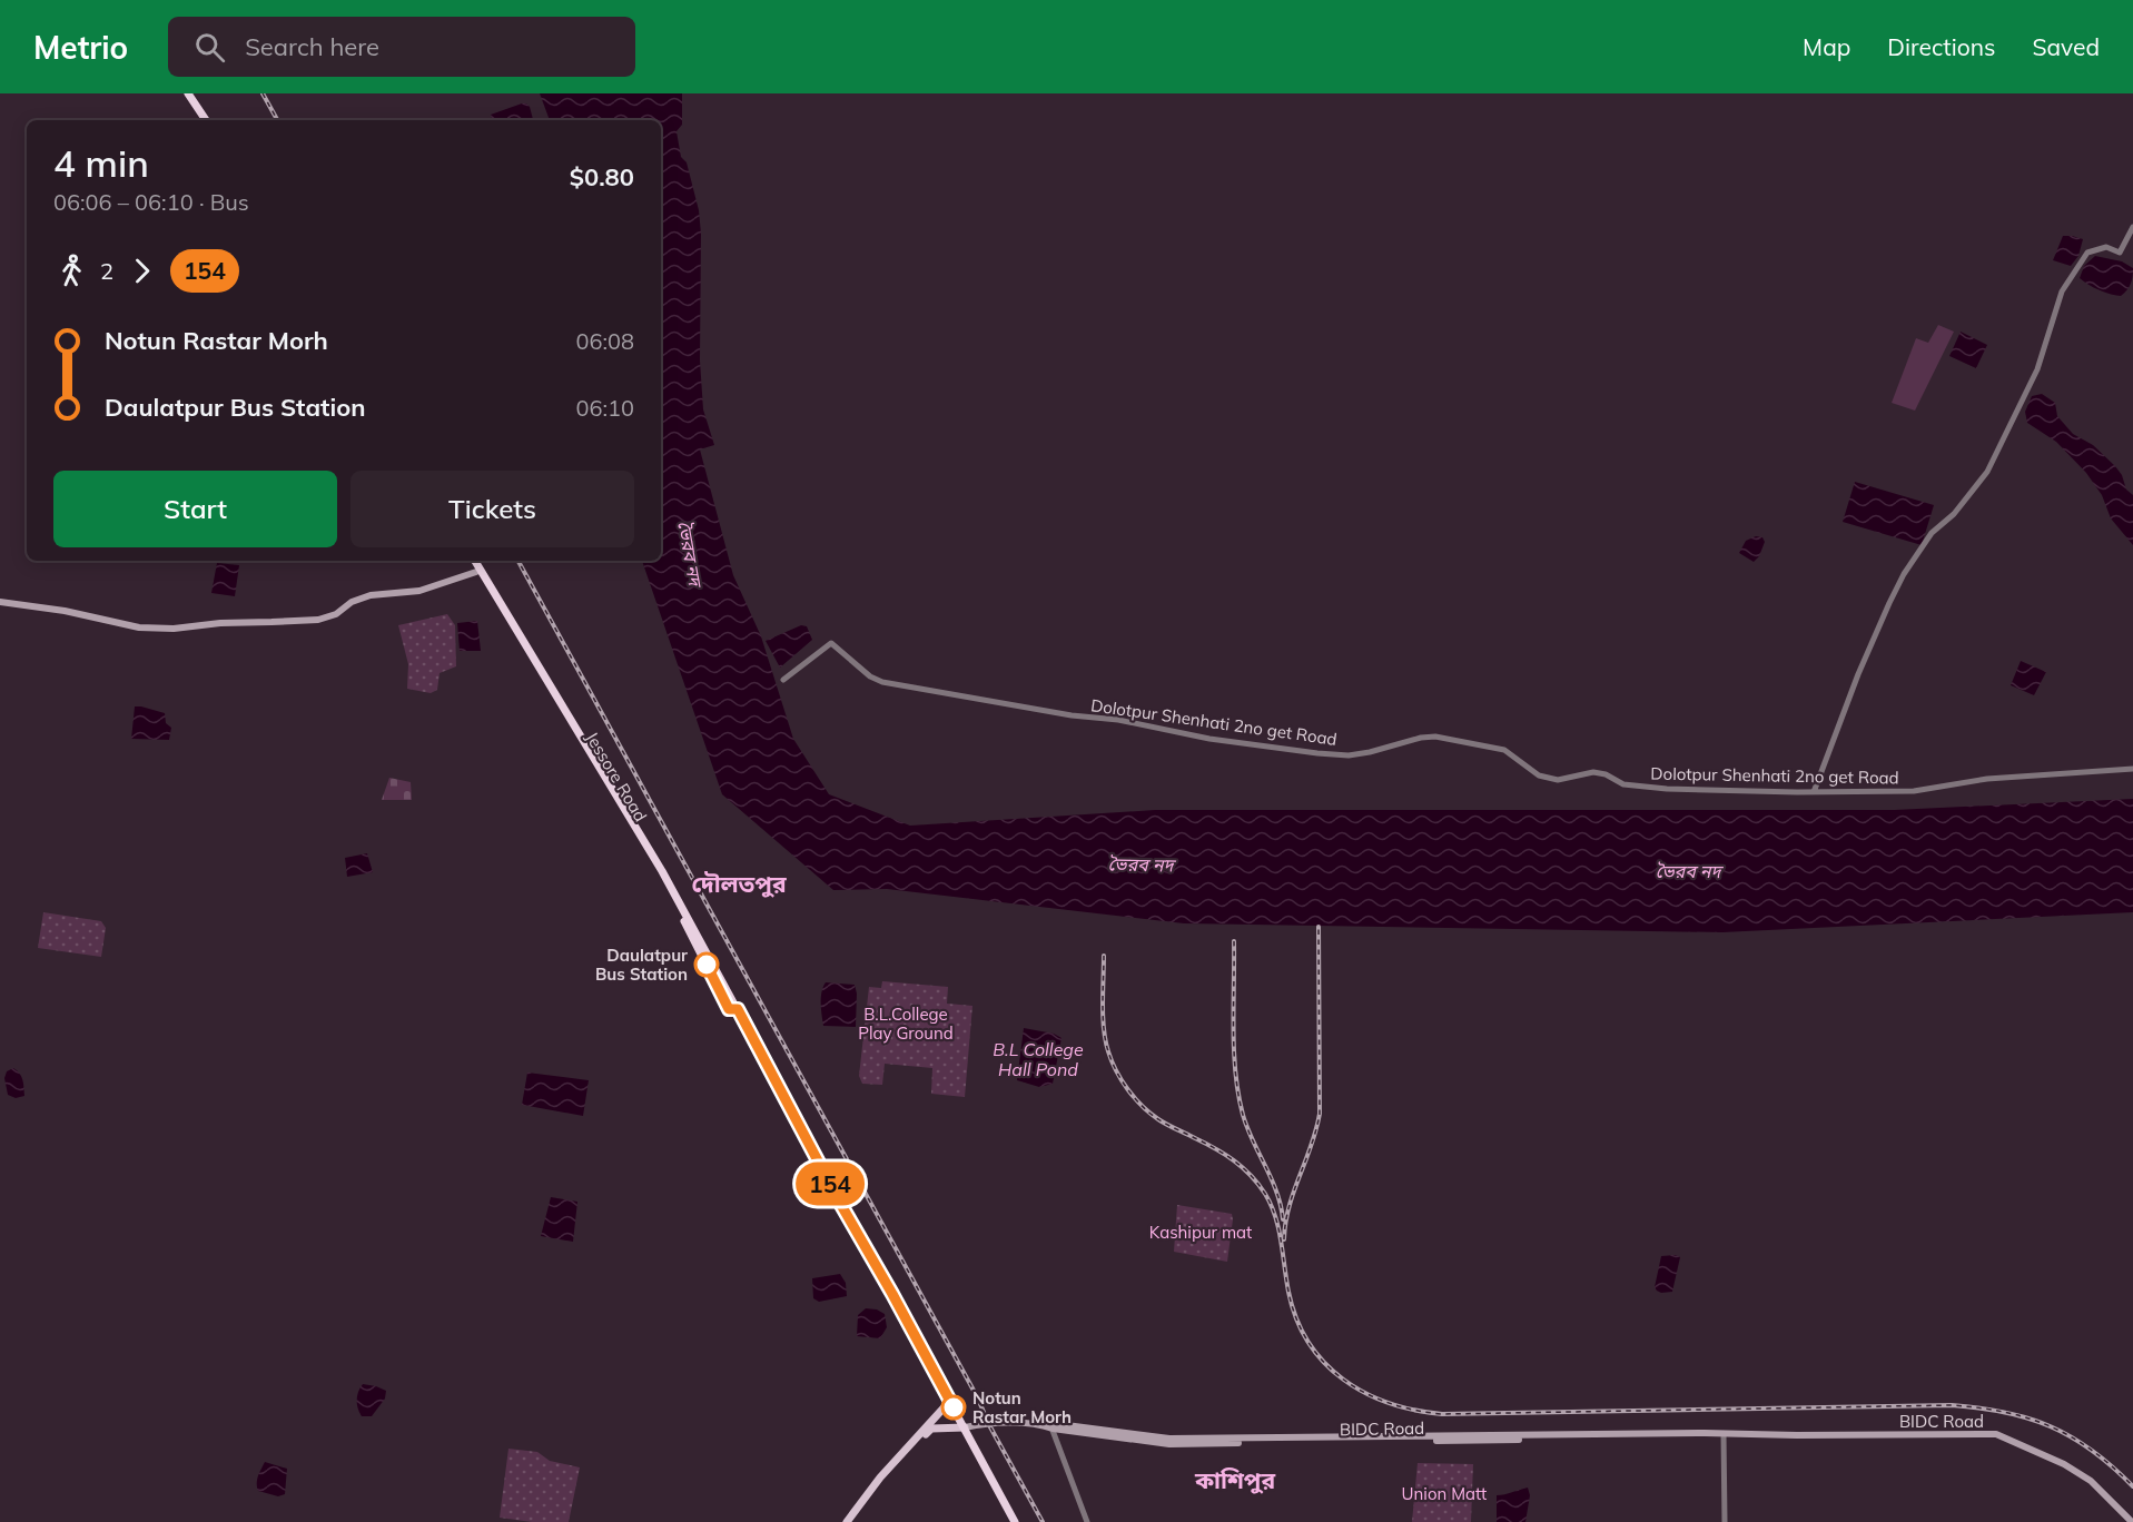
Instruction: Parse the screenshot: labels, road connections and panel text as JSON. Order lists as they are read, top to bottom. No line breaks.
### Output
{"streets":{"highway":["Jessore Road"],"main road":["BIDC Road"],"street":["Dolotpur Shenhati 2no get Road"]},"crossings":[["Jessore Road","BIDC Road"]],"districts":["দৌলতপুর","কাশিপুর"],"water":["ভৈরব নদ","B.L College Hall Pond"],"parks":["B.L.College Play Ground","Kashipur mat","Union Matt"],"places":["Daulatpur Bus Station","Notun Rastar Morh"],"lines":["bus line 154"],"page":{"header":"Metrio","search":"Search here","nav":["Map","Directions","Saved"],"on_map":"154","heading":["4 min","06:06 – 06:10 · Bus","$0.80"],"legs":["2","154"],"list":[{"name":"Notun Rastar Morh","value":"06:08"},{"name":"Daulatpur Bus Station","value":"06:10"}],"buttons":["Start","Tickets"]}}
